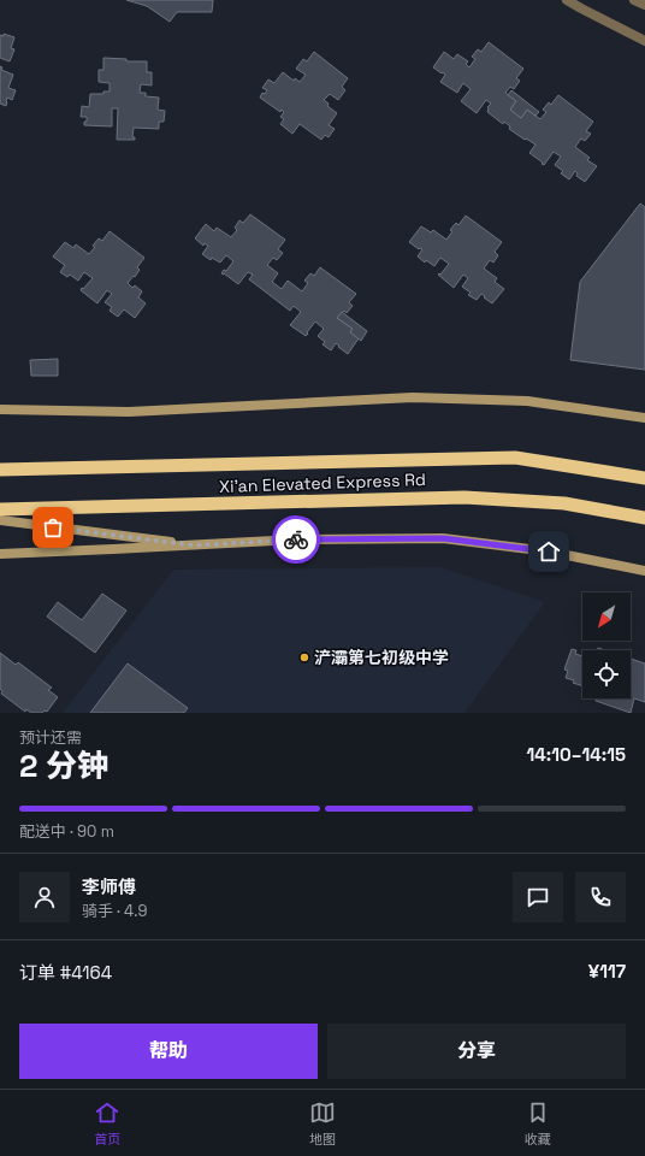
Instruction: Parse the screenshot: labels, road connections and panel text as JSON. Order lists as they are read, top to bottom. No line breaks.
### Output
{"streets":{"highway":["Xi'an Elevated Express Rd"]},"places":["浐灞第七初级中学"],"north":"bottom left","page":{"heading":["2 分钟","预计还需","14:10–14:15"],"panel":["李师傅","骑手 · 4.9","订单 #4164","¥117"],"bar":"配送中 · 90 m","buttons":["帮助","分享"],"tabs":["首页","地图","收藏"]}}
